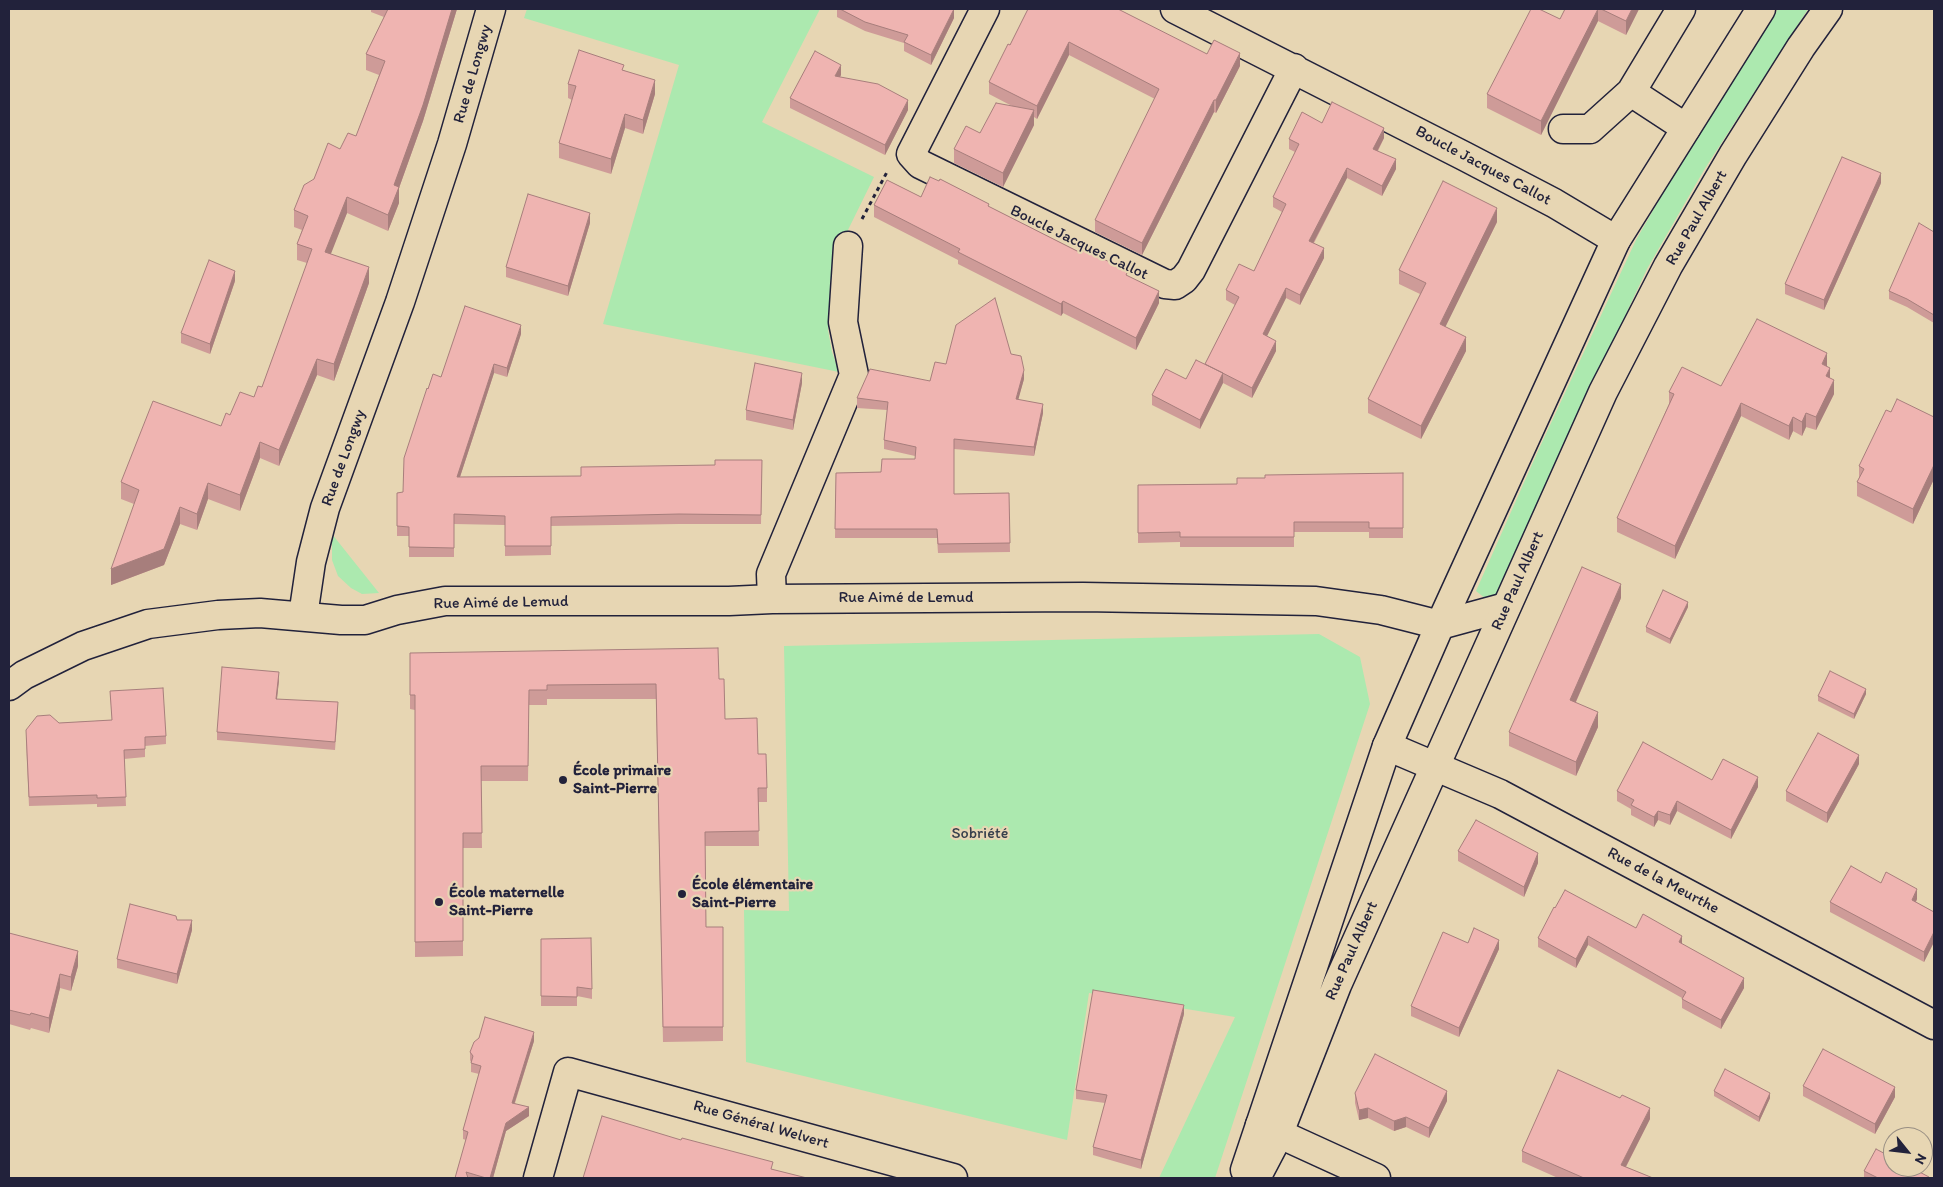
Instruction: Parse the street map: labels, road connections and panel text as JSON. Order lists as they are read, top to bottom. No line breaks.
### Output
{"streets":{"street":["Rue de Longwy","Boucle Jacques Callot","Rue Paul Albert","Rue Aimé de Lemud","Rue de la Meurthe","Rue Général Welvert"]},"crossings":[["Rue de Longwy","Rue Aimé de Lemud"],["Boucle Jacques Callot","Rue Paul Albert"],["Rue Paul Albert","Rue Aimé de Lemud"],["Rue Paul Albert","Rue de la Meurthe"]],"parks":["Sobriété"],"places":["École primaire Saint-Pierre","École élémentaire Saint-Pierre","École maternelle Saint-Pierre"],"north":"bottom right"}
